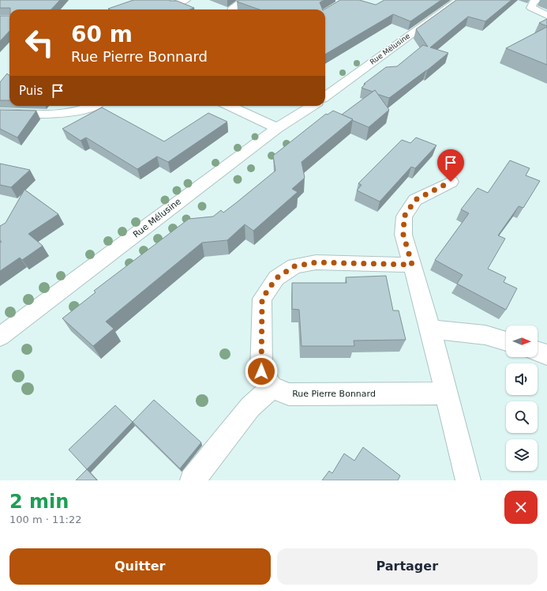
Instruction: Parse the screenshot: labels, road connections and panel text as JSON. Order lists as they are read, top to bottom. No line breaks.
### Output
{"streets":{"street":["Rue Mélusine","Rue Pierre Bonnard"]},"north":"right","page":{"turn":["60 m","Rue Pierre Bonnard"],"then":"Puis","heading":["2 min","100 m · 11:22"],"buttons":["Quitter","Partager"]}}
